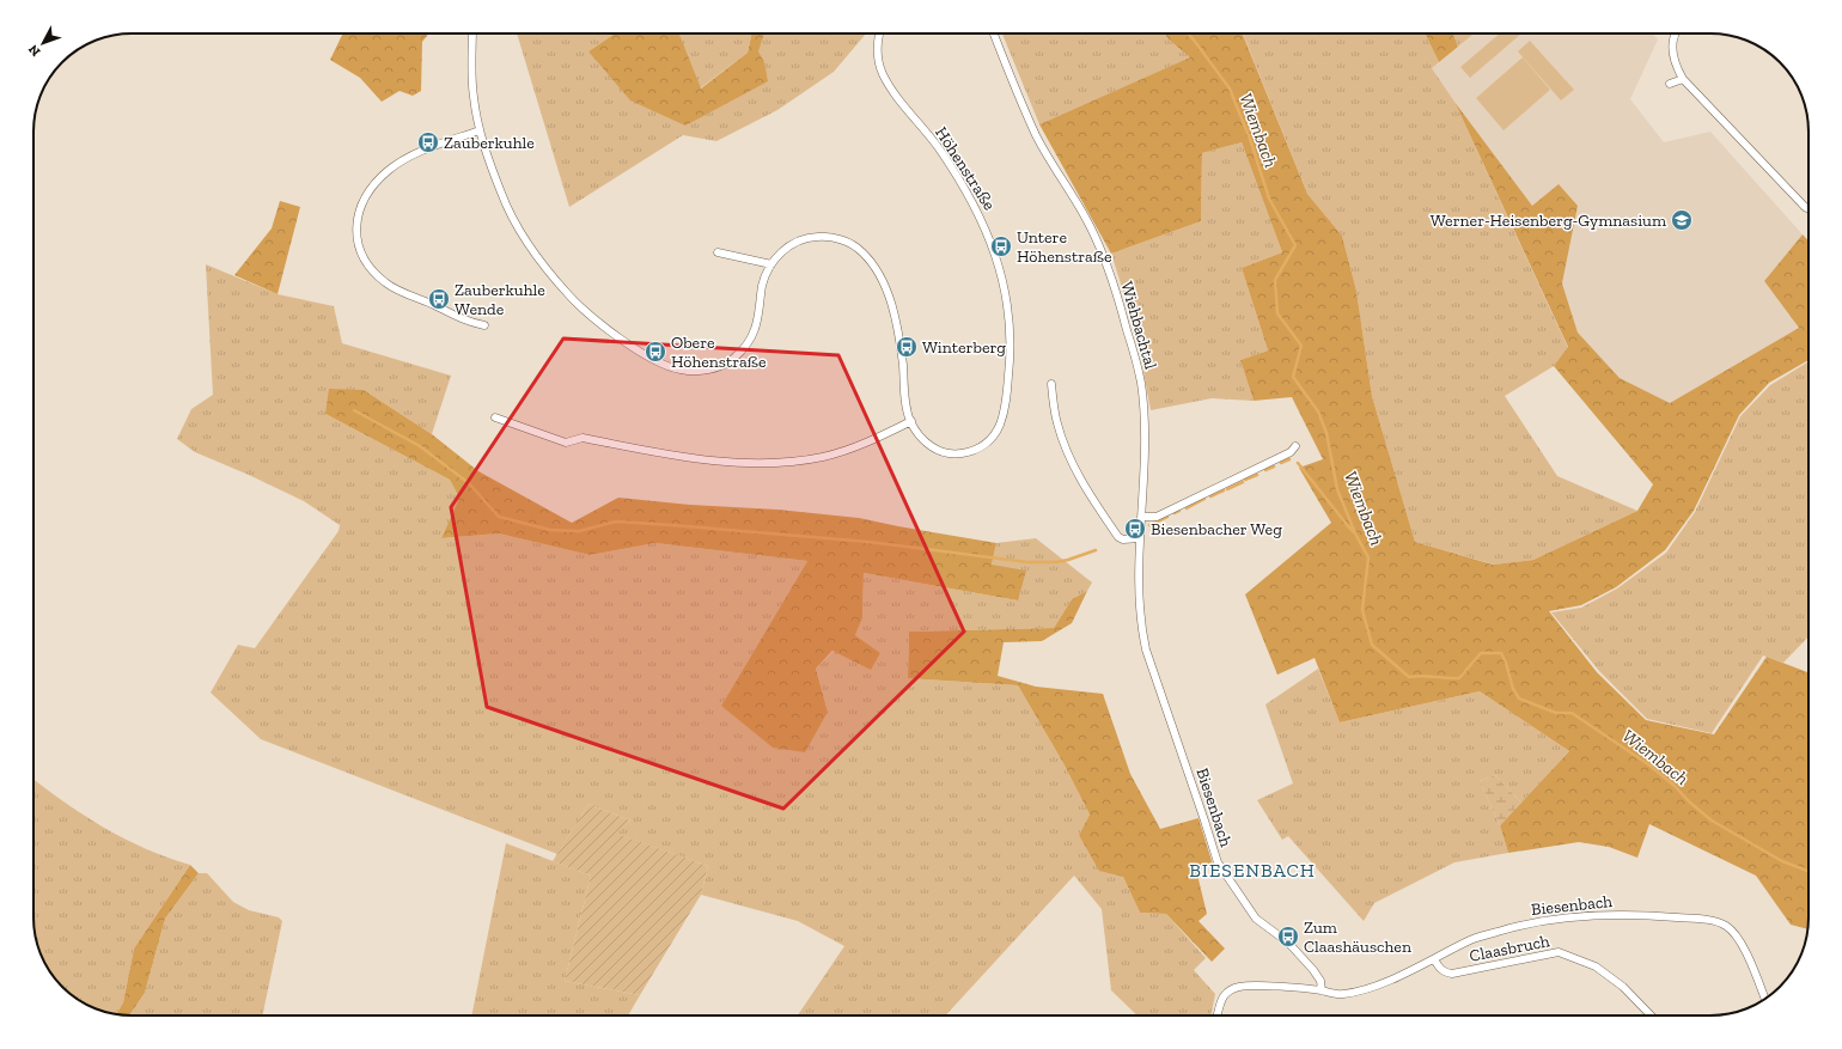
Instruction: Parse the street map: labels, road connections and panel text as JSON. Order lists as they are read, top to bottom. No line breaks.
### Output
{"streets":{"street":["Höhenstraße","Wiehbachtal","Biesenbach","Claasbruch"]},"crossings":[["Wiehbachtal","Biesenbach"],["Biesenbach","Claasbruch"]],"districts":["BIESENBACH"],"water":["Wiembach"],"places":{"bus stop":["Zauberkuhle","Untere Höhenstraße","Zauberkuhle Wende","Winterberg","Obere Höhenstraße","Biesenbacher Weg","Zum Claashäuschen"],"school or university":["Werner-Heisenberg-Gymnasium"]},"north":"bottom left"}
